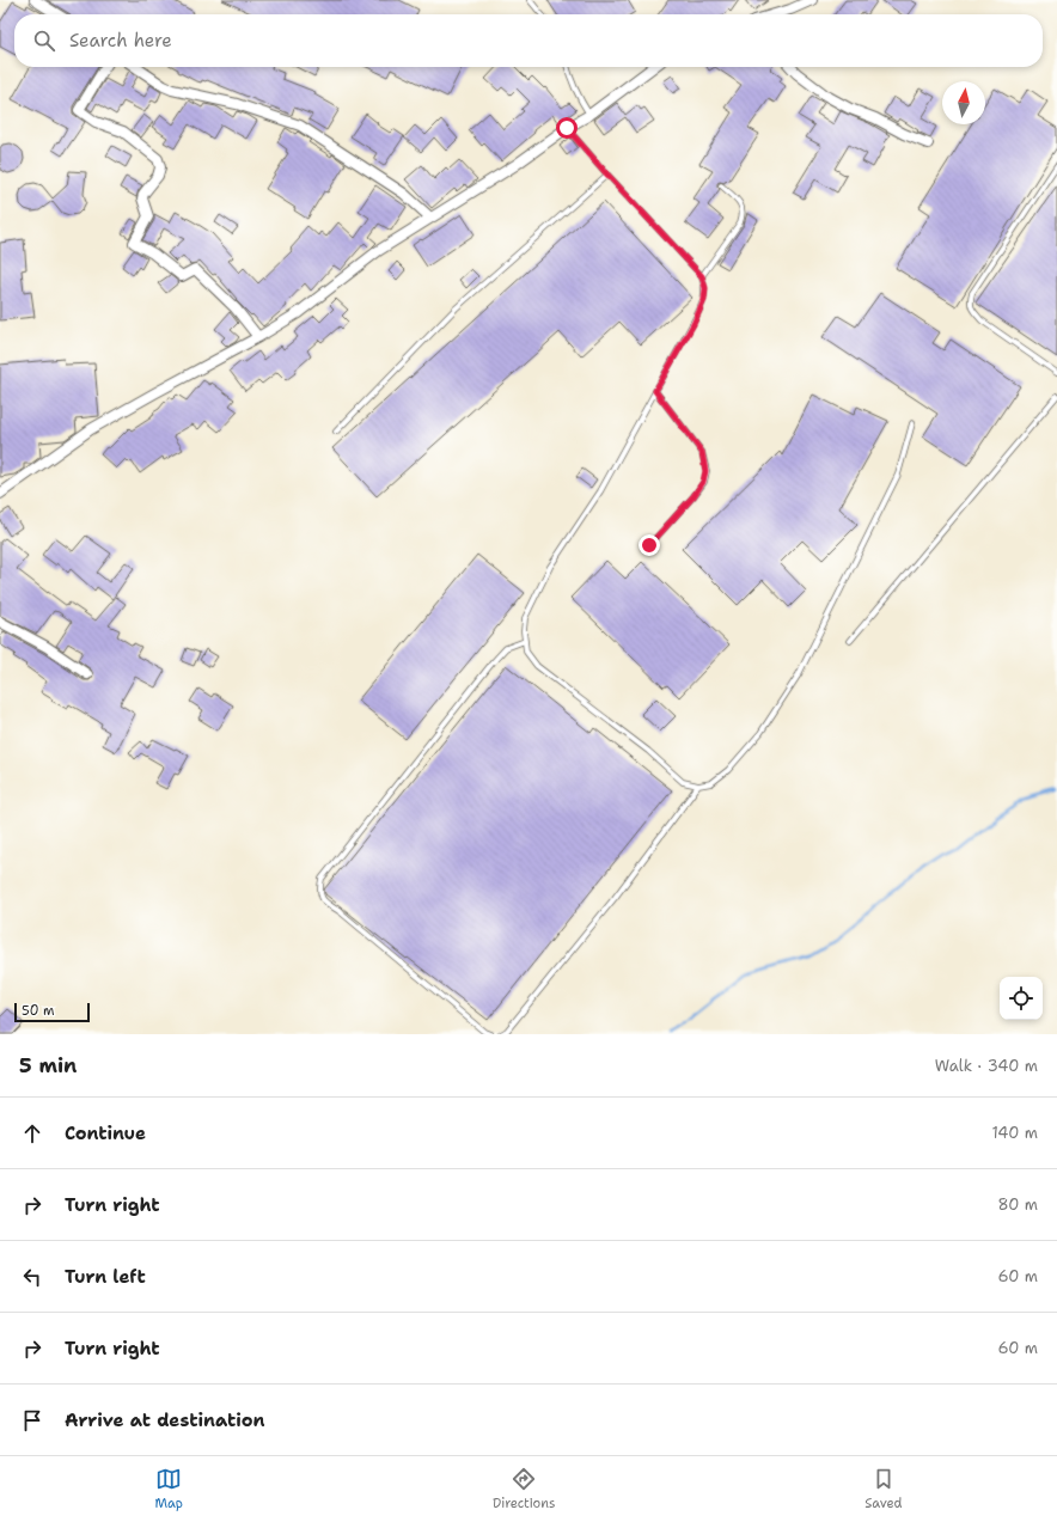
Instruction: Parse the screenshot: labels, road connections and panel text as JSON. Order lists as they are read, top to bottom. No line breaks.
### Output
{"scale_bar":"50 m","north":"top","page":{"search":"Search here","scale":"50 m","heading":["5 min","Walk · 340 m"],"list":[["Continue","140 m"],["Turn right","80 m"],["Turn left","60 m"],["Turn right","60 m"],"Arrive at destination"],"nav":["Map","Directions","Saved"]}}
